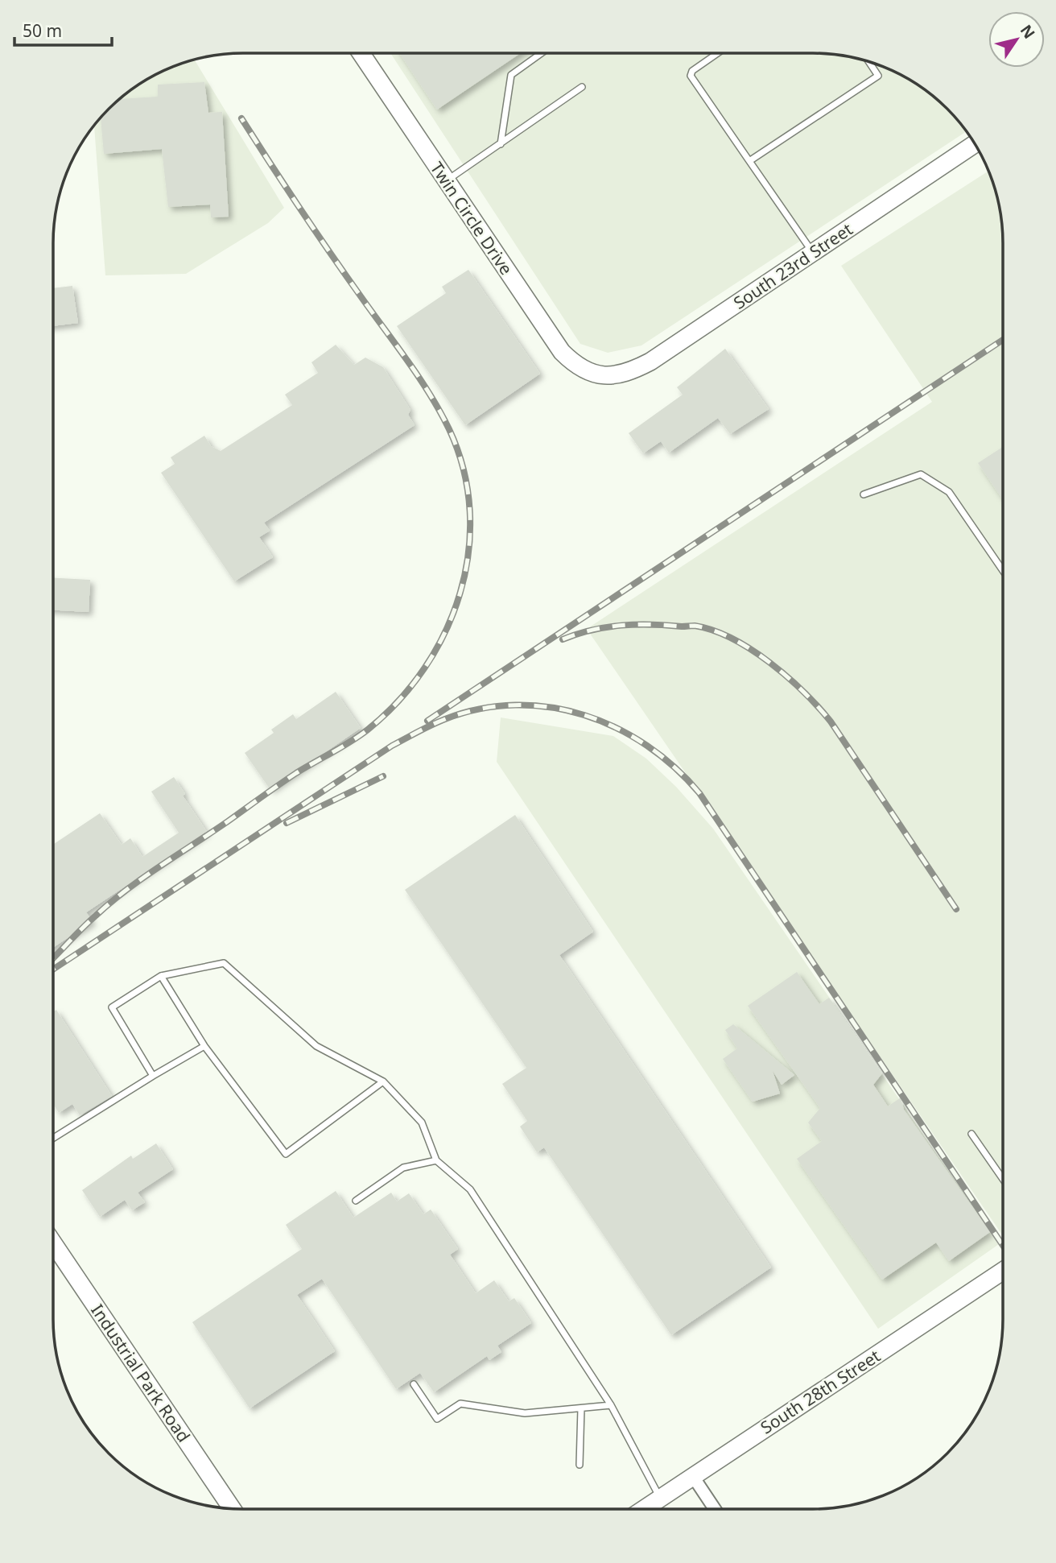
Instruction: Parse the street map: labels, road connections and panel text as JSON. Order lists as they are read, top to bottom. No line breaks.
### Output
{"streets":{"street":["Twin Circle Drive","South 23rd Street","Industrial Park Road","South 28th Street"]},"crossings":[["Twin Circle Drive","South 23rd Street"]],"scale_bar":"50 m","north":"top right"}
